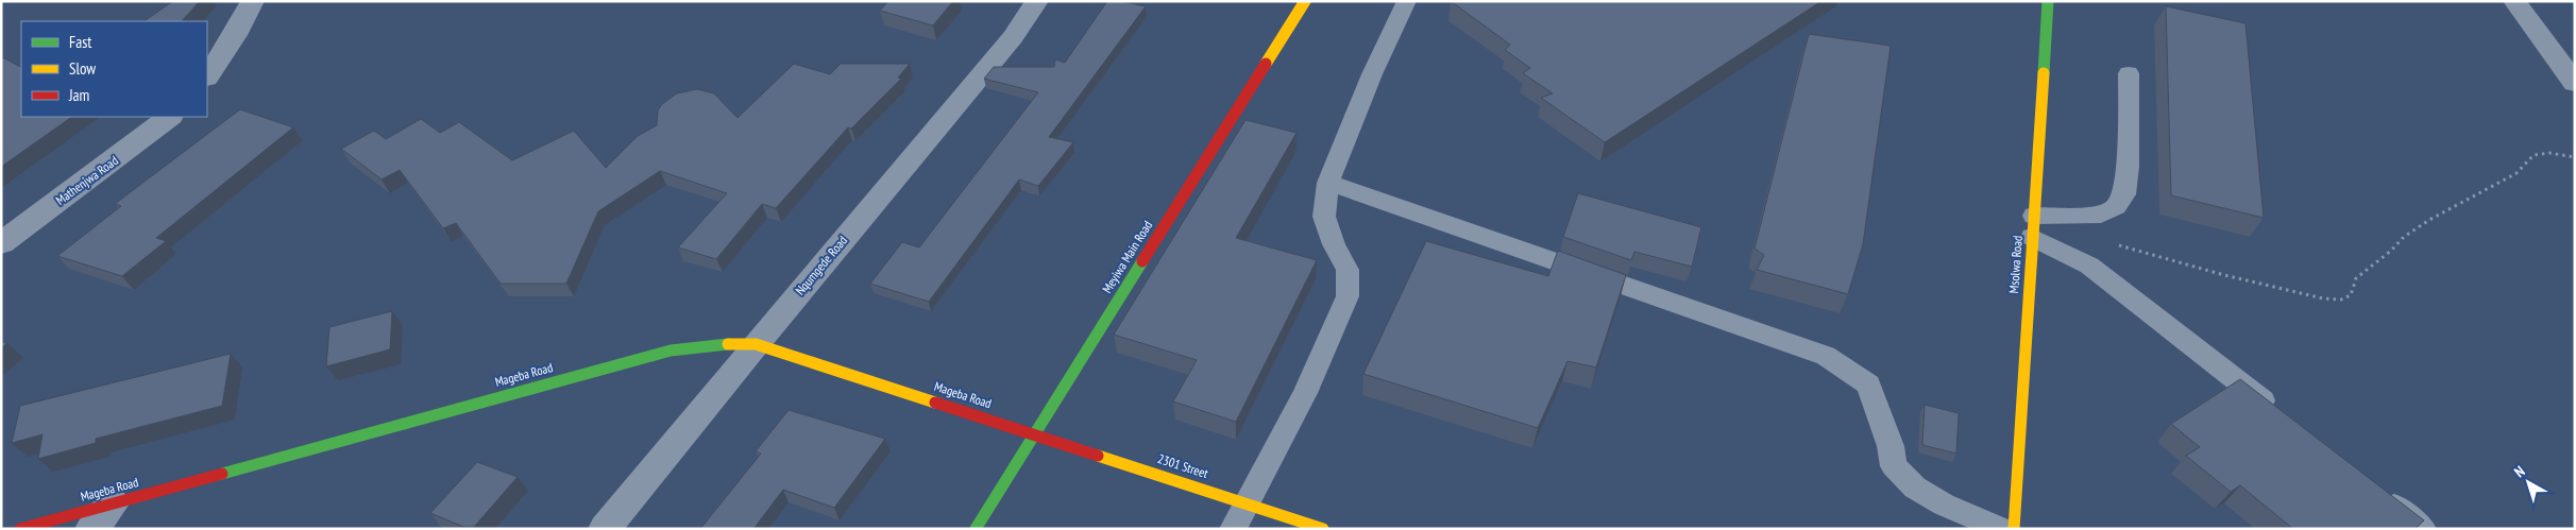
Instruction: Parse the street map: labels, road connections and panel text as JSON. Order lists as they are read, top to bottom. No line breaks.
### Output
{"streets":{"street":["Mathenjwa Road","Meyiwa Main Road","Msolwa Road","Nqumgede Road","Mageba Road","2301 Street"]},"crossings":[["Meyiwa Main Road","Mageba Road"],["Meyiwa Main Road","2301 Street"],["Nqumgede Road","Mageba Road"],["Mageba Road","2301 Street"]],"legend":["Fast","Slow","Jam"],"north":"top left"}
